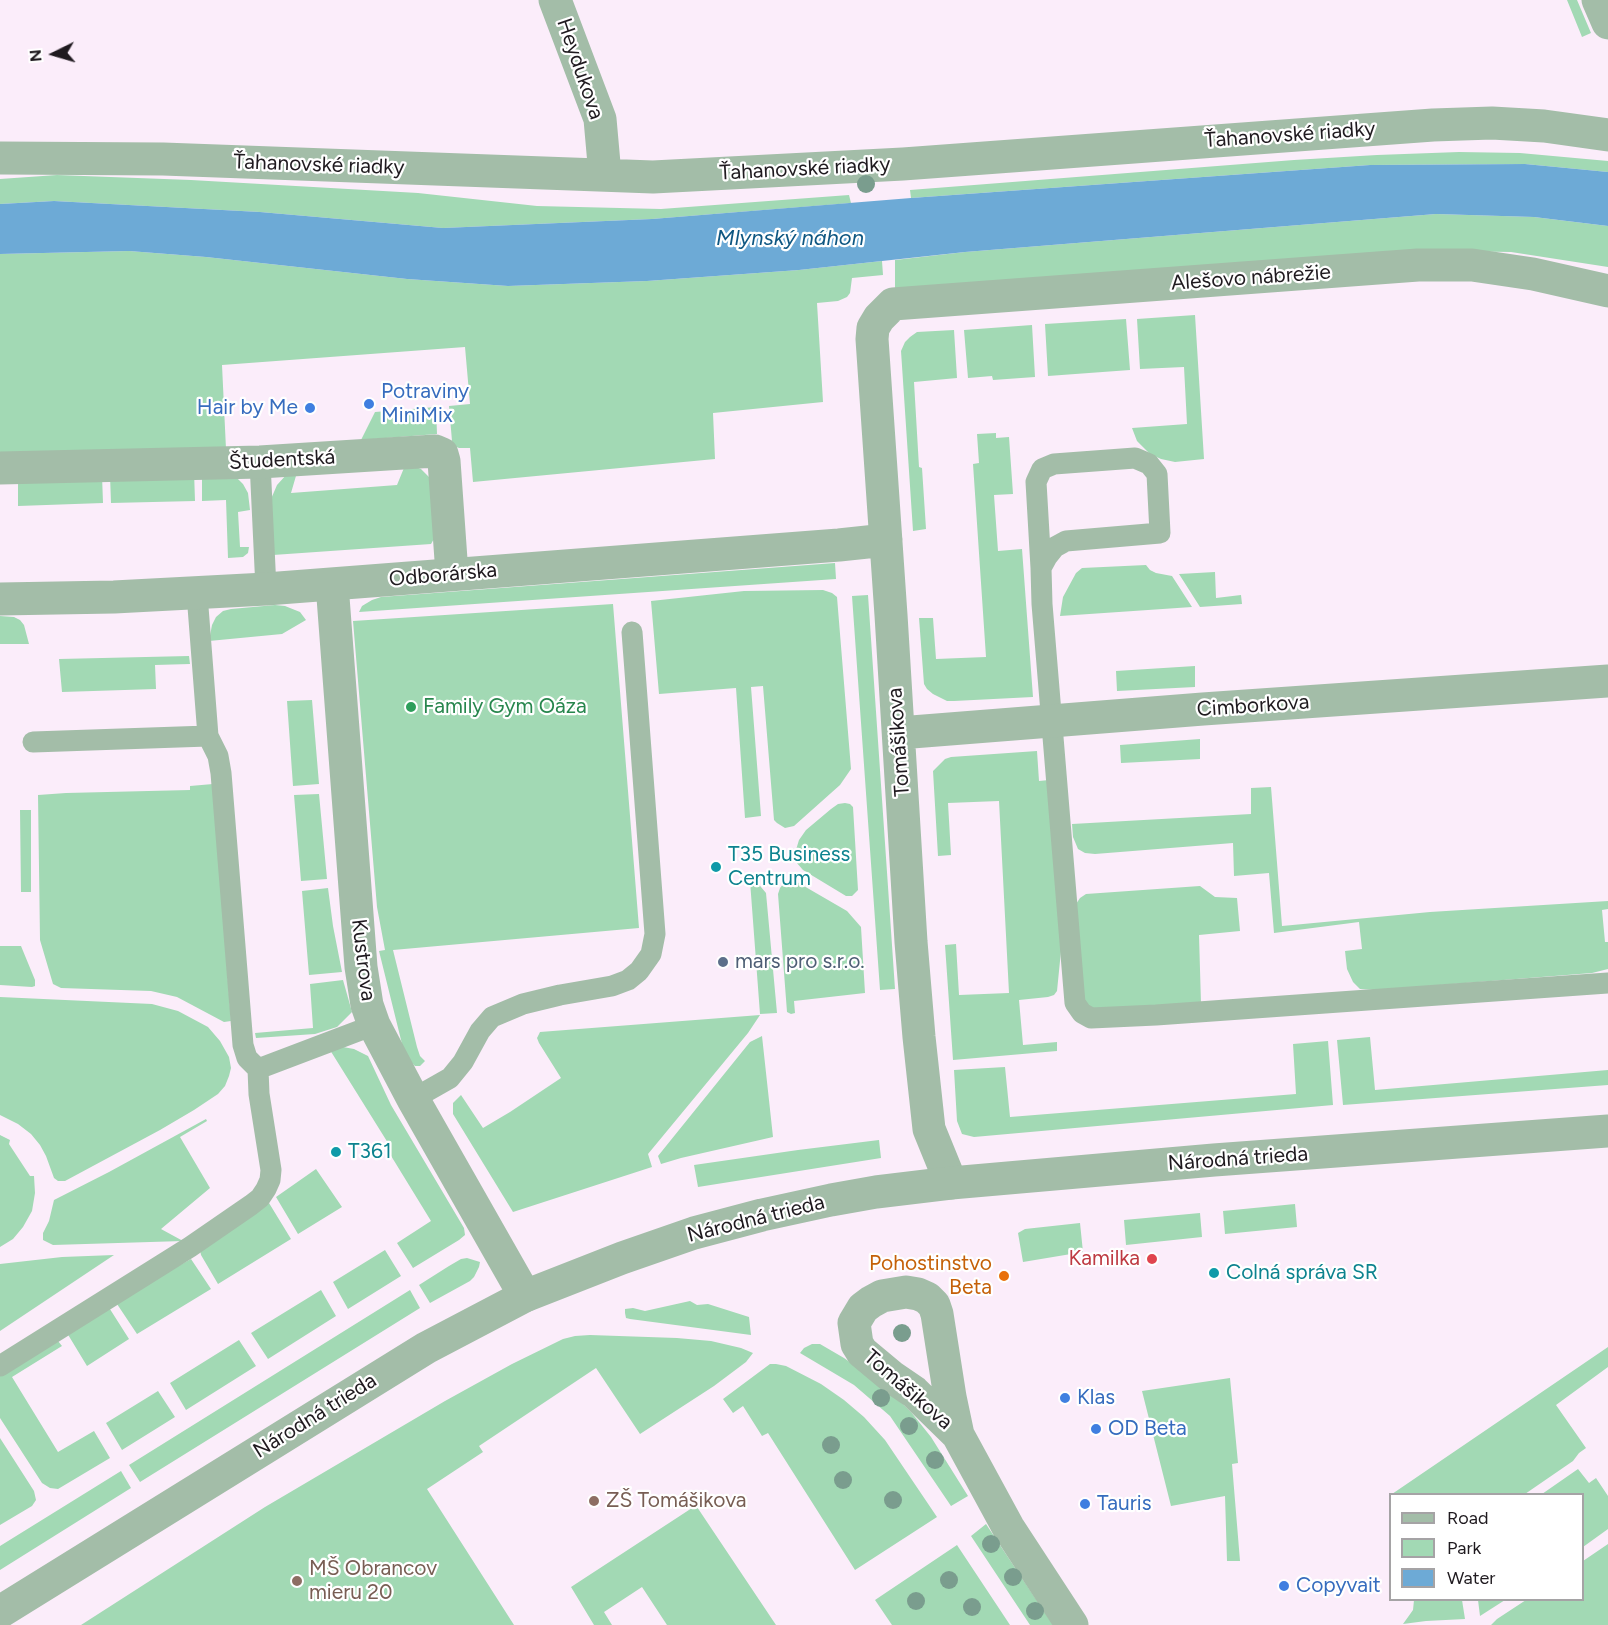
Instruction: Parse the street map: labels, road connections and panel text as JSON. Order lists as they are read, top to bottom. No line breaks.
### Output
{"streets":{"street":["Heydukova","Ťahanovské riadky","Alešovo nábrežie","Študentská","Odborárska","Cimborkova","Tomášikova","Kustrova","Národná trieda"]},"crossings":[["Heydukova","Ťahanovské riadky"],["Alešovo nábrežie","Tomášikova"],["Študentská","Odborárska"],["Odborárska","Tomášikova"],["Odborárska","Kustrova"],["Cimborkova","Tomášikova"],["Tomášikova","Národná trieda"],["Kustrova","Národná trieda"]],"water":["Mlynský náhon"],"places":["Potraviny MiniMix","Hair by Me","Family Gym Oáza","T35 Business Centrum","mars pro s.r.o.","T361","Kamilka","Colná správa SR","Pohostinstvo Beta","Klas","OD Beta","ZŠ Tomášikova","Tauris","MŠ Obrancov mieru 20","Copyvait"],"legend":["Road","Park","Water"],"north":"left"}
